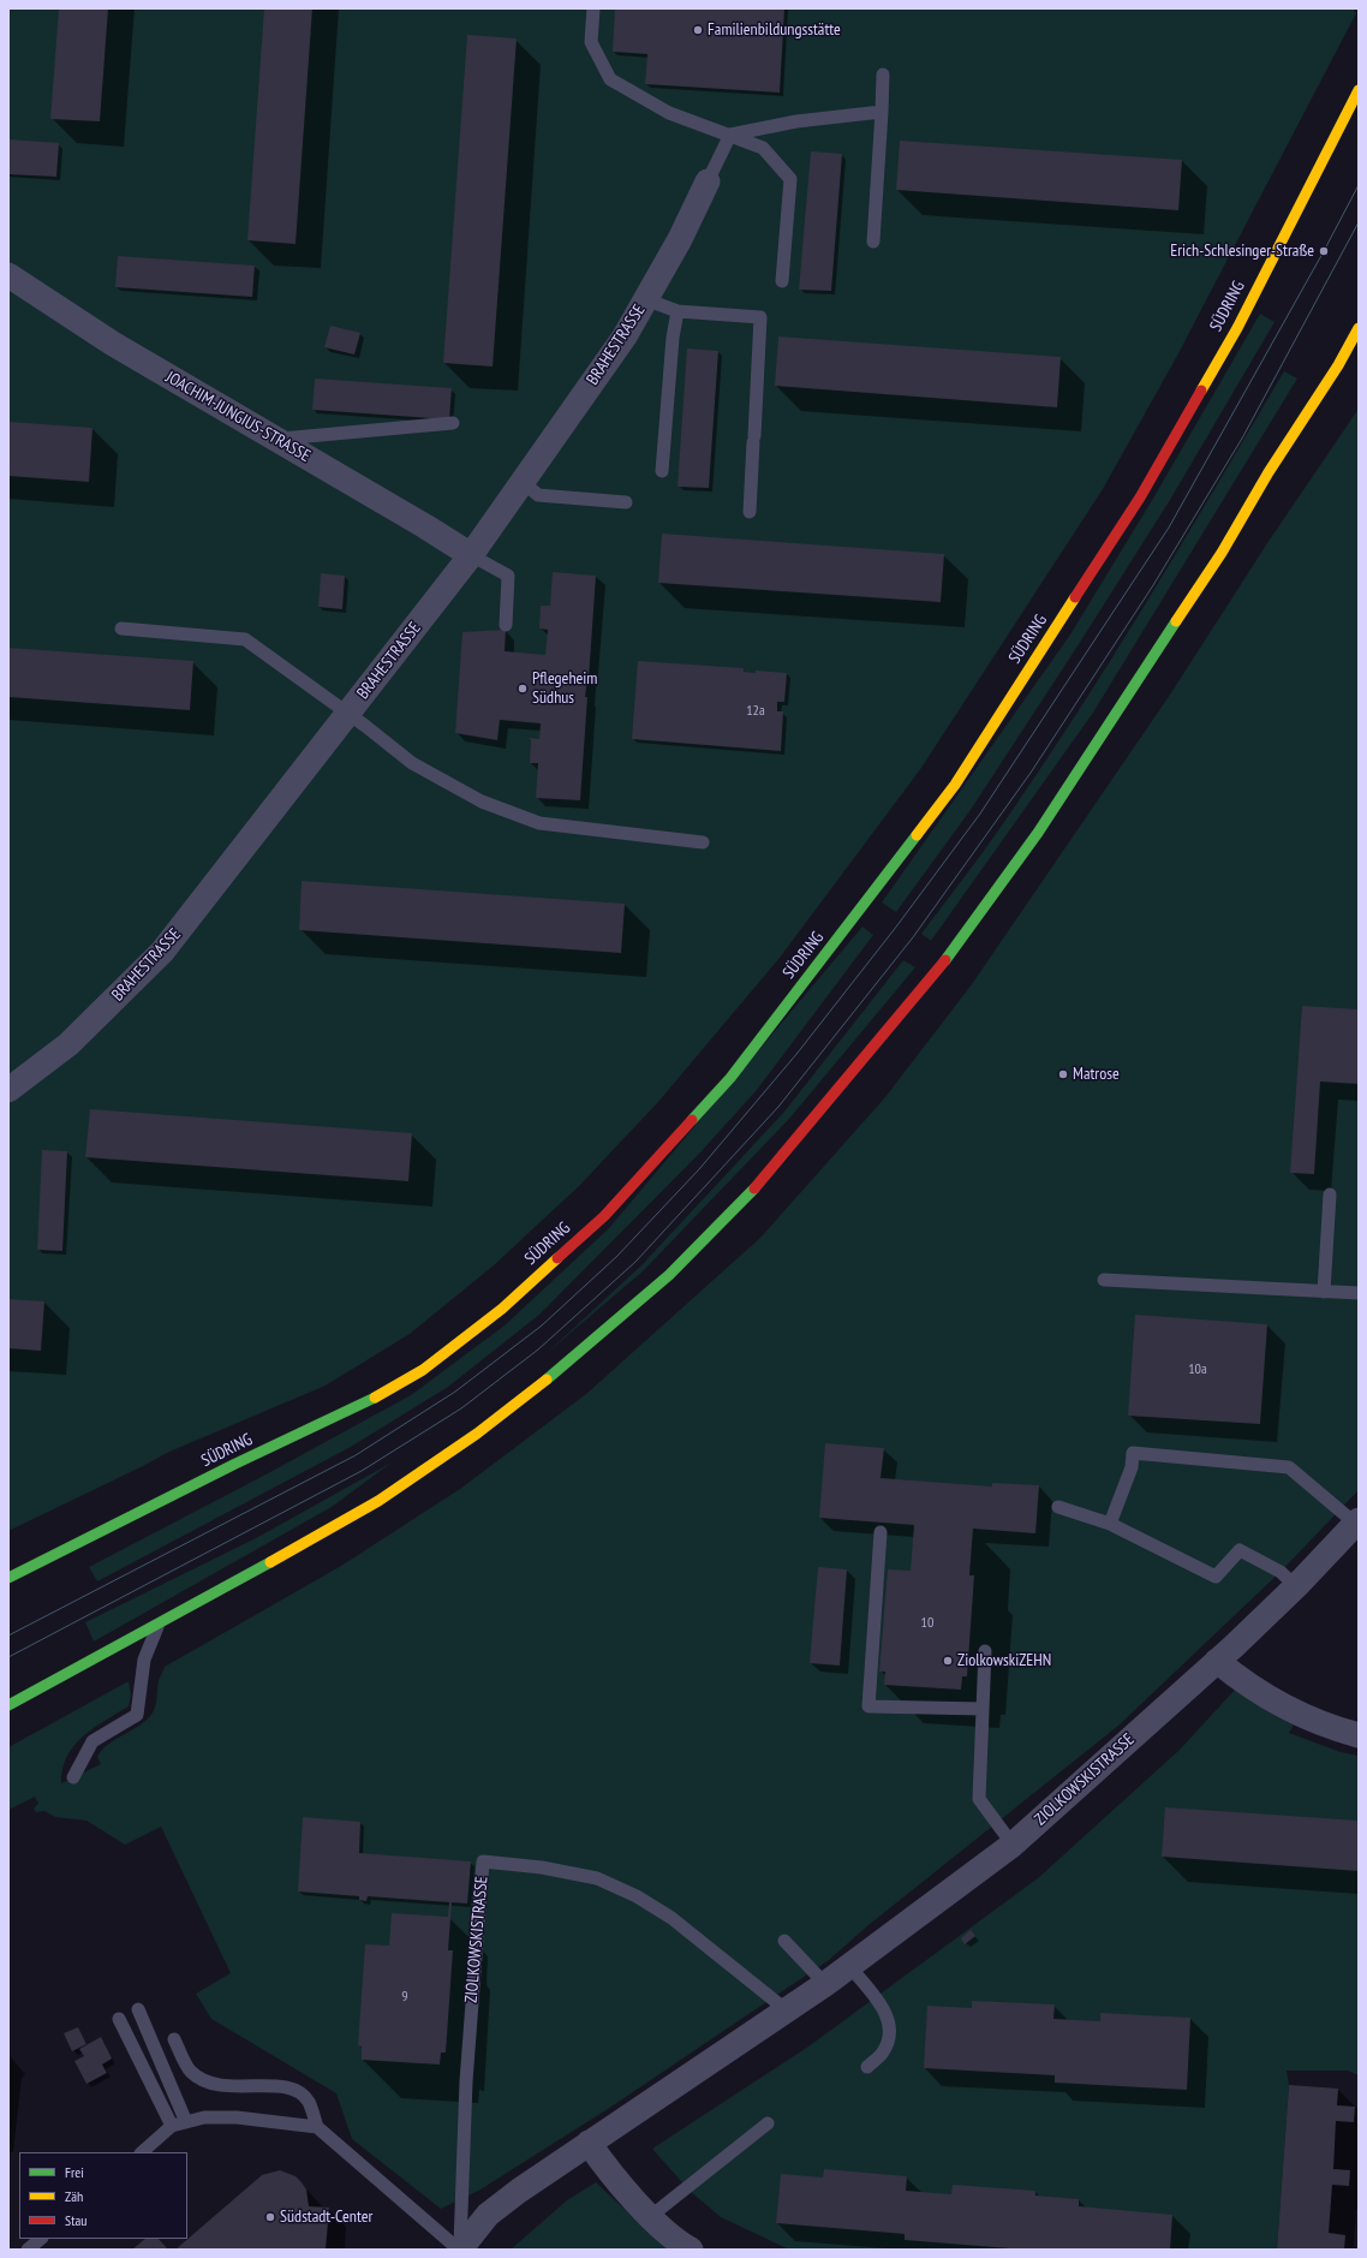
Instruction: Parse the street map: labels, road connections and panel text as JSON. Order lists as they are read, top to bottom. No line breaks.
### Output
{"streets":{"main road":["SÜDRING"],"street":["BRAHESTRASSE","JOACHIM-JUNGIUS-STRASSE","ZIOLKOWSKISTRASSE"]},"crossings":[["BRAHESTRASSE","JOACHIM-JUNGIUS-STRASSE"]],"places":["Familienbildungsstätte","Erich-Schlesinger-Straße","Pflegeheim Südhus","Matrose","ZiolkowskiZEHN","Südstadt-Center"],"house_numbers":["12a","10a","10","9"],"legend":["Frei","Zäh","Stau"]}
